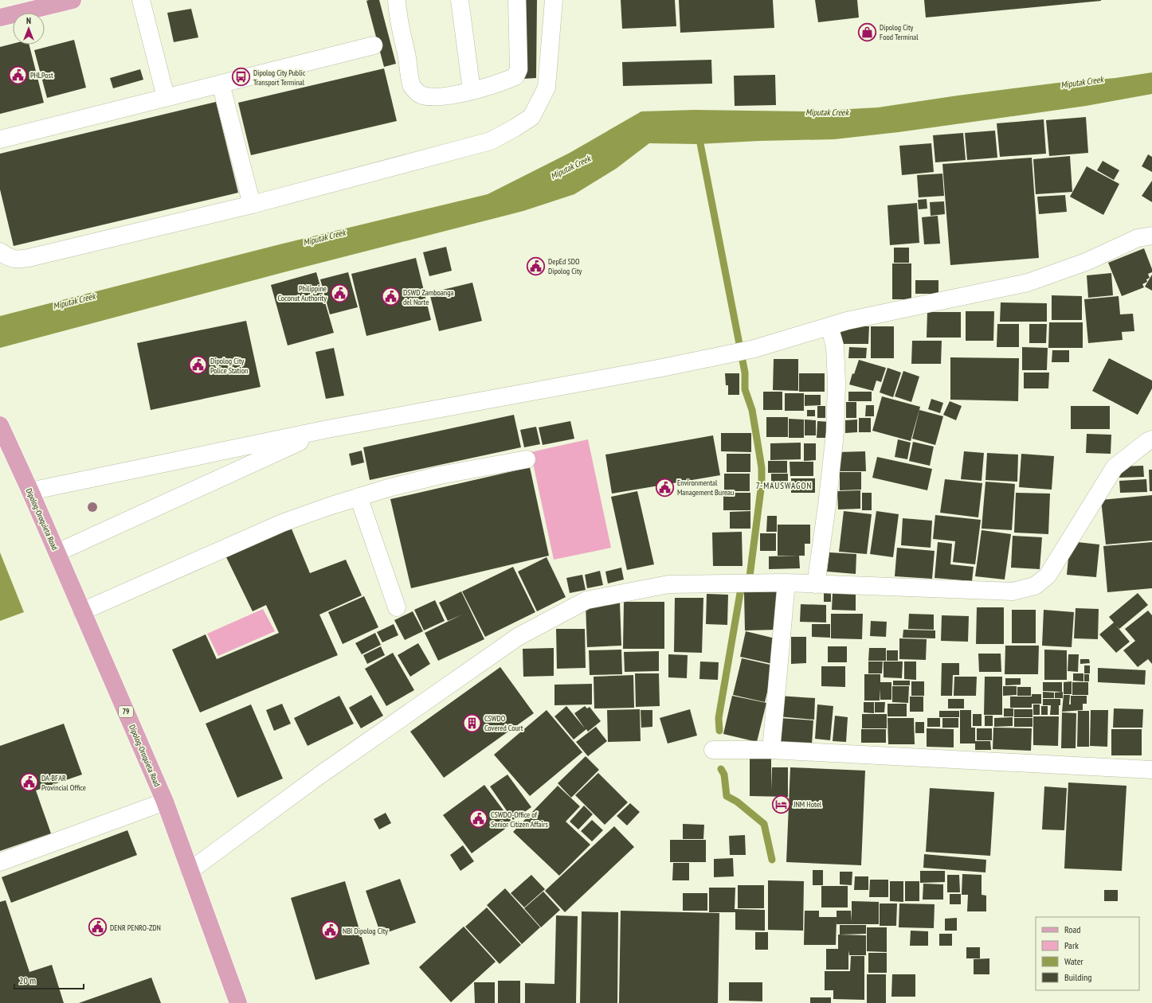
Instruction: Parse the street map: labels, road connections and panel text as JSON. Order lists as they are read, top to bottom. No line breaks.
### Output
{"streets":{"main road":["Dipolog-Oroquieta Road","79"]},"districts":["7-MAUSWAGON"],"water":["Miputak Creek"],"places":{"shop":["Dipolog City Food Terminal"],"public building":["PHLPost","DepEd SDO Dipolog City","Philippine Coconut Authority","DSWD Zamboanga del Norte","Dipolog City Police Station","Environmental Management Bureau","DA-BFAR Provincial Office","CSWDO-Office of Senior Citizen Affairs","DENR PENRO-ZDN","NBI Dipolog CIty"],"bus stop":["Dipolog City Public Transport Terminal"],"building":["CSWDO Covered Court"],"hotel":["JNM Hotel"]},"legend":["Road","Park","Water","Building"],"scale_bar":"20 m","north":"top"}
